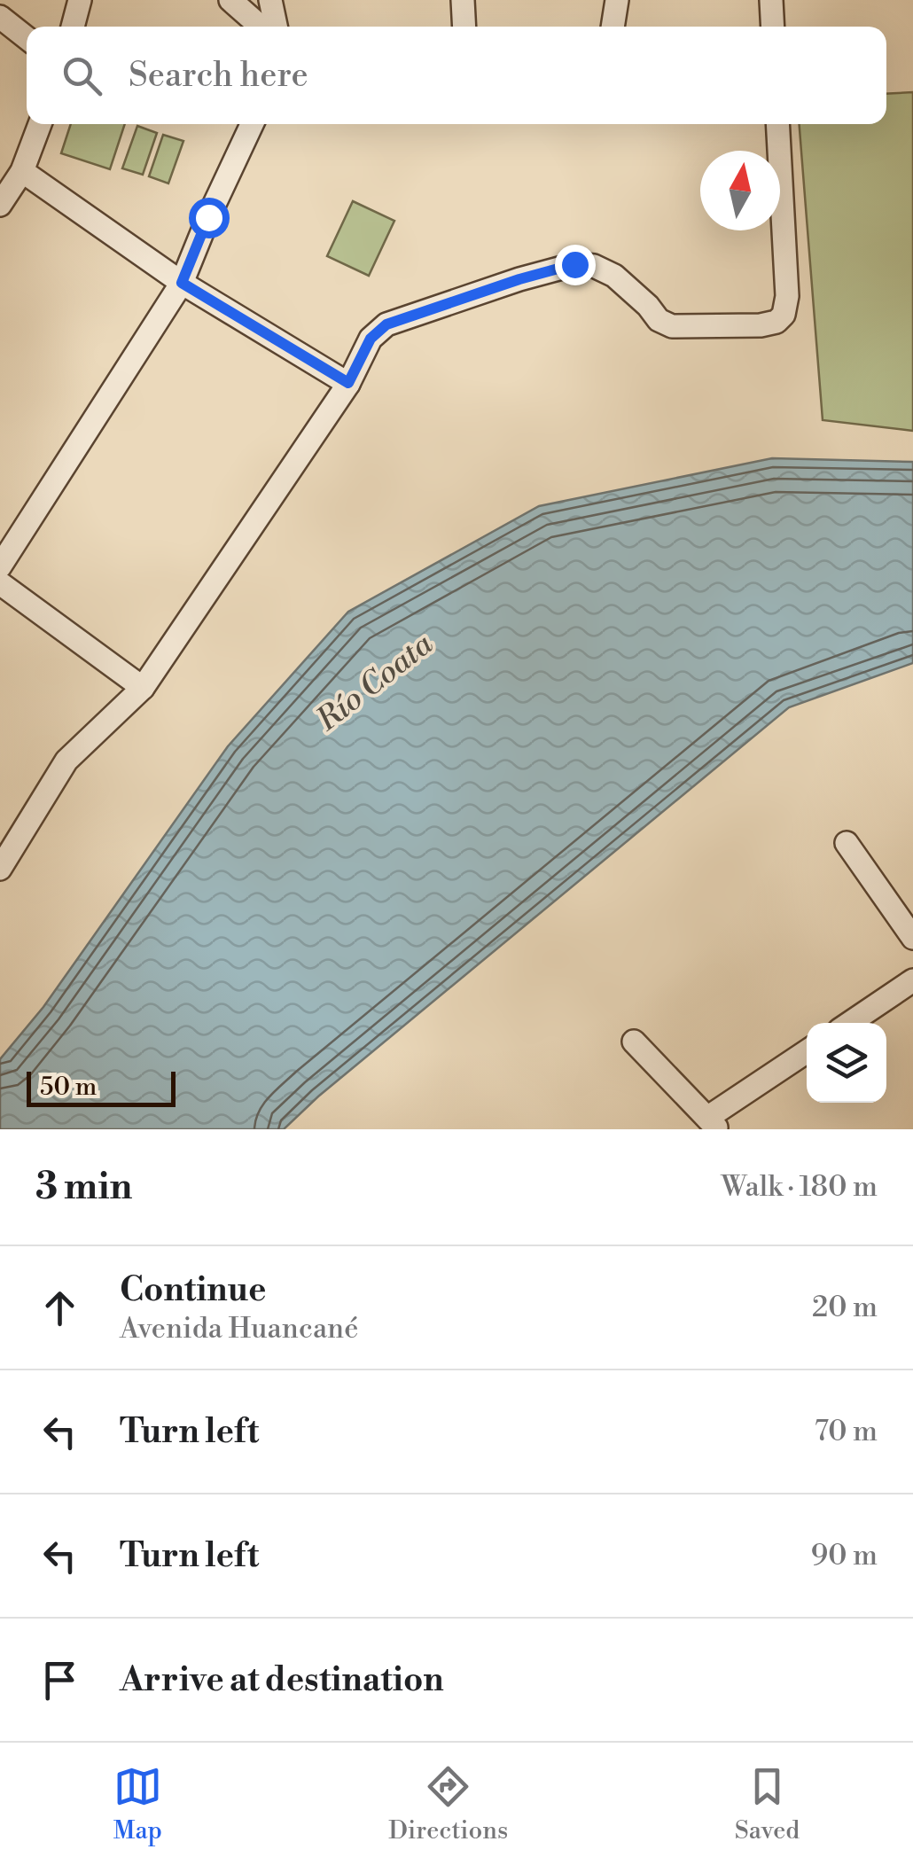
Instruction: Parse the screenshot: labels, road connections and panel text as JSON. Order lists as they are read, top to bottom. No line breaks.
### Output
{"water":["Río Coata"],"scale_bar":"50 m","north":"top","page":{"search":"Search here","scale":"50 m","heading":["3 min","Walk · 180 m"],"list":[["Continue","Avenida Huancané","20 m"],["Turn left","70 m"],["Turn left","90 m"],"Arrive at destination"],"nav":["Map","Directions","Saved"]}}
